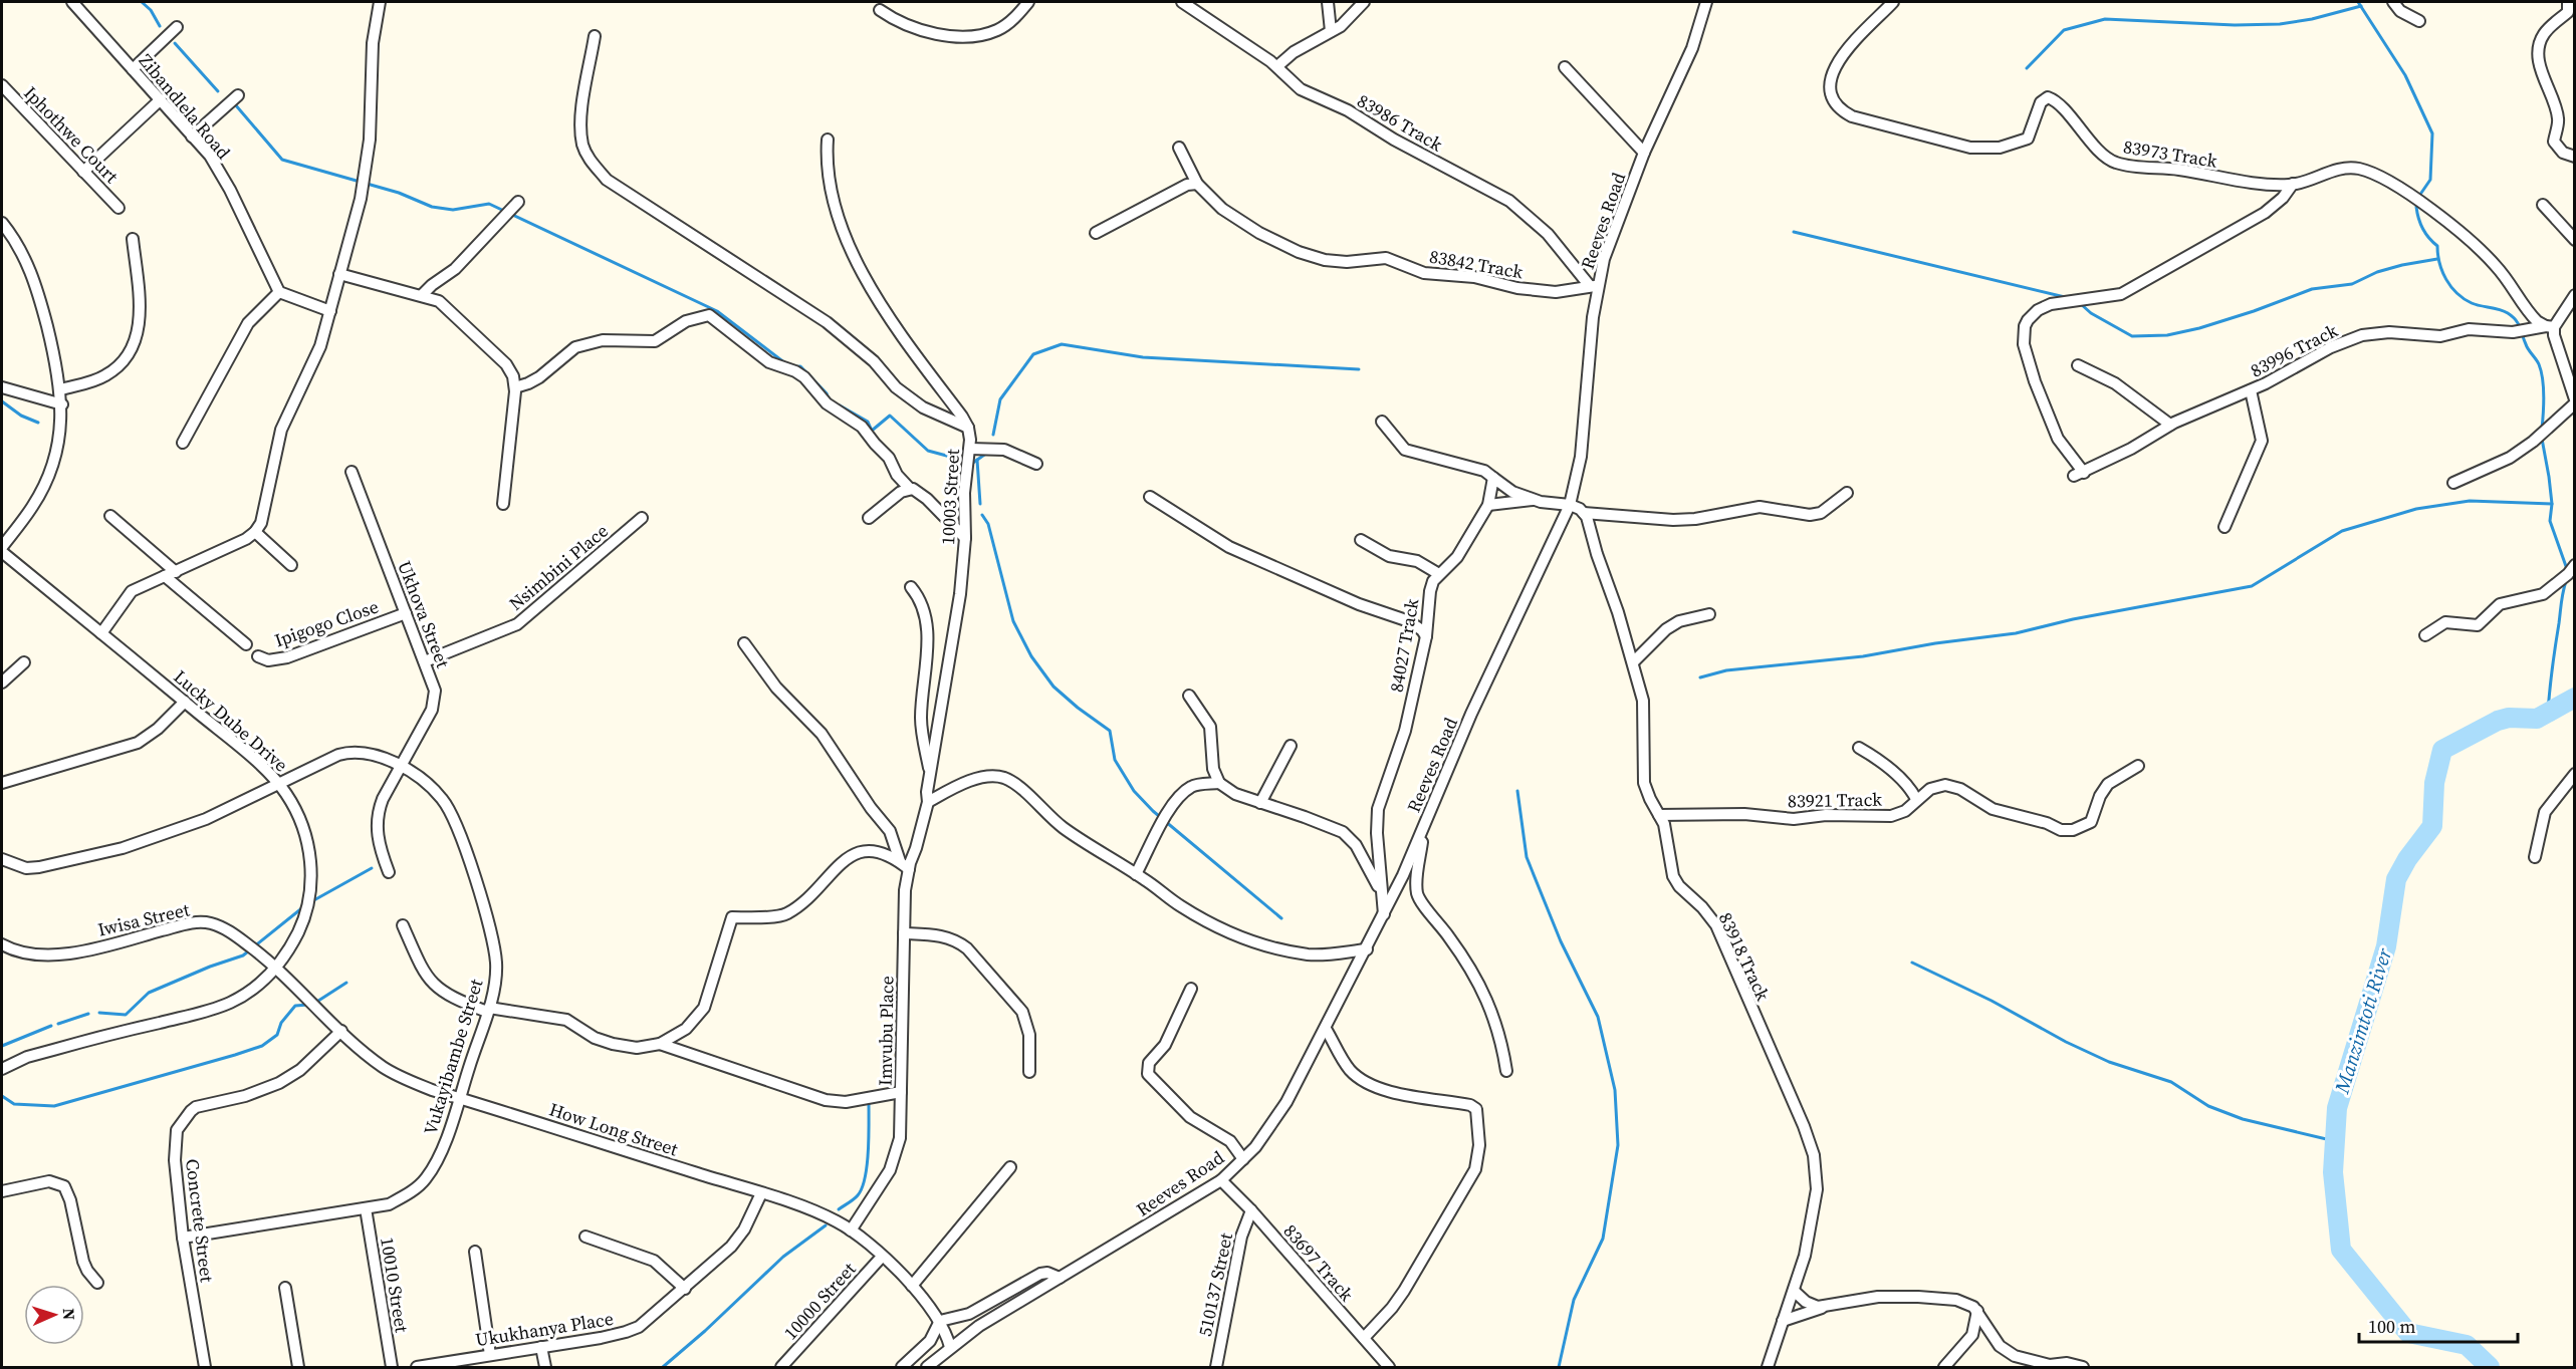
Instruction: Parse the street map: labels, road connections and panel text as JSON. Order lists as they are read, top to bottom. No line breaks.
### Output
{"streets":{"street":["Zibandlela Road","83986 Track","Iphothwe Court","83973 Track","Reeves Road","83842 Track","83996 Track","10003 Street","Nsimbini Place","Ukhova Street","Ipigogo Close","84027 Track","Lucky Dube Drive","83921 Track","Iwisa Street","83918 Track","Imvubu Place","Vukayibambe Street","How Long Street","Concrete Street","83697 Track","10010 Street","510137 Street","10000 Street","Ukukhanya Place"]},"crossings":[["83986 Track","Reeves Road"],["83986 Track","83842 Track"],["83973 Track","83996 Track"],["Reeves Road","83842 Track"],["Reeves Road","84027 Track"],["Reeves Road","How Long Street"],["Reeves Road","83697 Track"],["10003 Street","Imvubu Place"],["Nsimbini Place","Ukhova Street"],["Ukhova Street","Ipigogo Close"],["Ukhova Street","Vukayibambe Street"],["Lucky Dube Drive","Iwisa Street"],["Lucky Dube Drive","Vukayibambe Street"],["Lucky Dube Drive","How Long Street"],["83921 Track","83918 Track"],["Iwisa Street","How Long Street"],["Imvubu Place","How Long Street"],["Vukayibambe Street","How Long Street"],["Vukayibambe Street","Concrete Street"],["Vukayibambe Street","10010 Street"],["How Long Street","Concrete Street"],["How Long Street","10000 Street"],["How Long Street","Ukukhanya Place"],["83697 Track","510137 Street"]],"water":["Manzimtoti River"],"scale_bar":"100 m","north":"right"}
